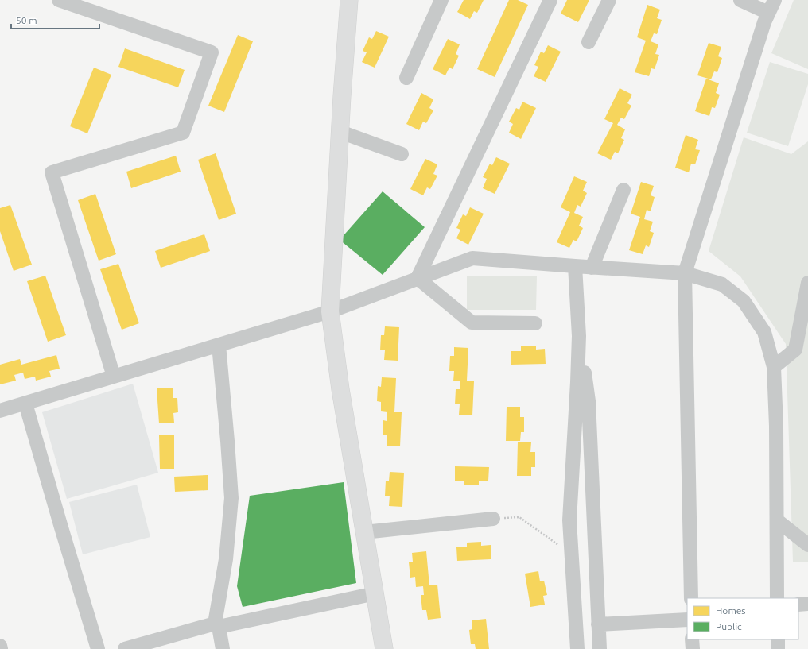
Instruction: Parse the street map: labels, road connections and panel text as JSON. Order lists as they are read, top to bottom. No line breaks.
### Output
{"legend":["Homes","Public"],"scale_bar":"50 m"}
